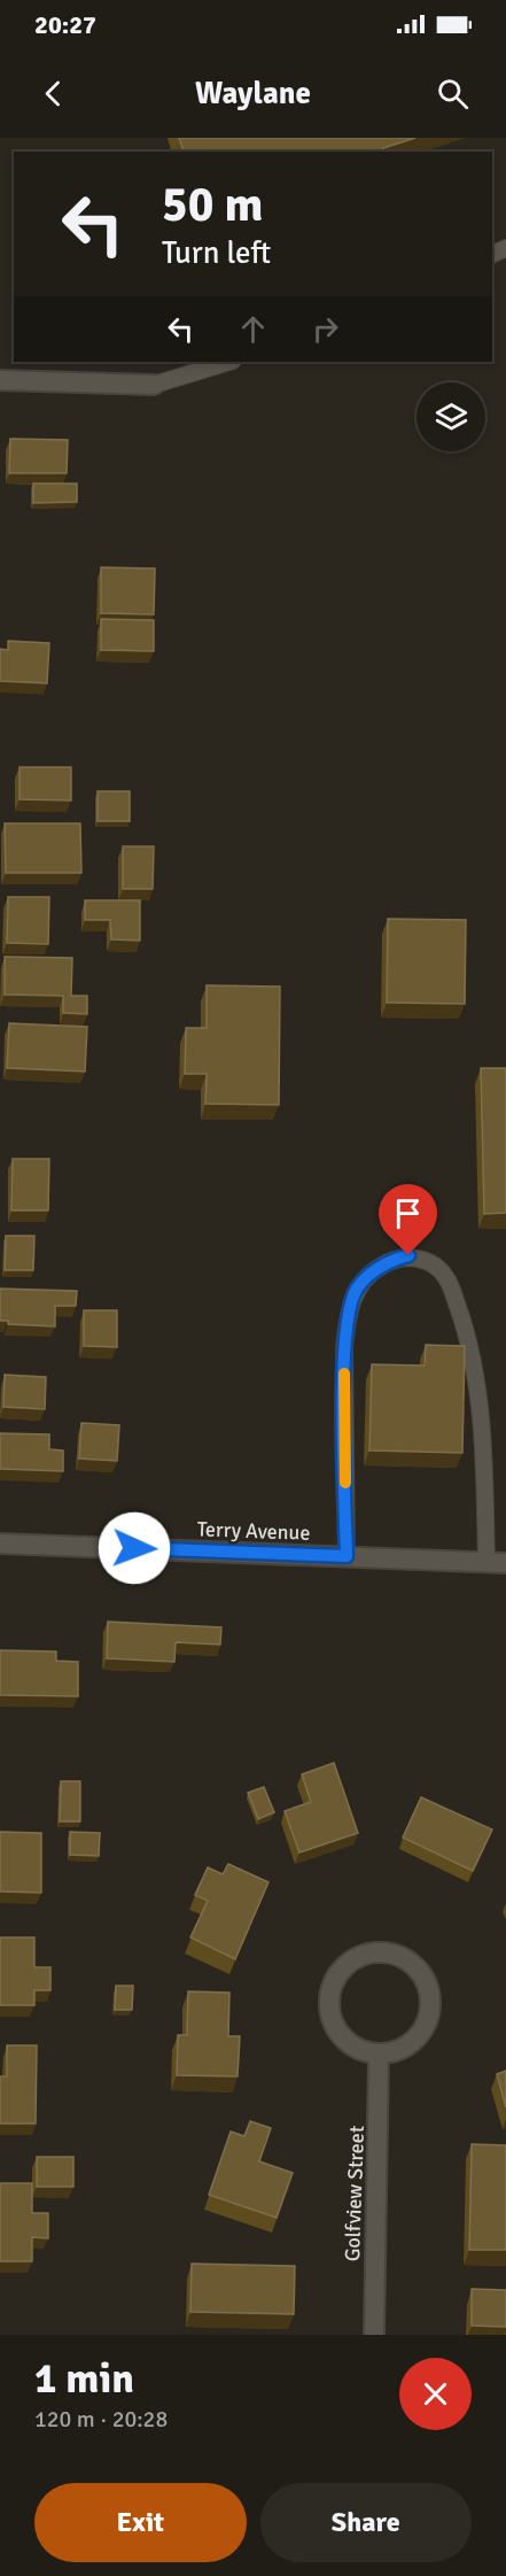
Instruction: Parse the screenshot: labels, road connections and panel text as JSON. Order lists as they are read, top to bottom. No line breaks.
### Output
{"streets":{"street":["Terry Avenue","Golfview Street"]},"page":{"status":"20:27","header":"Waylane","turn":["50 m","Turn left"],"heading":["1 min","120 m · 20:28"],"buttons":["Exit","Share"]}}
